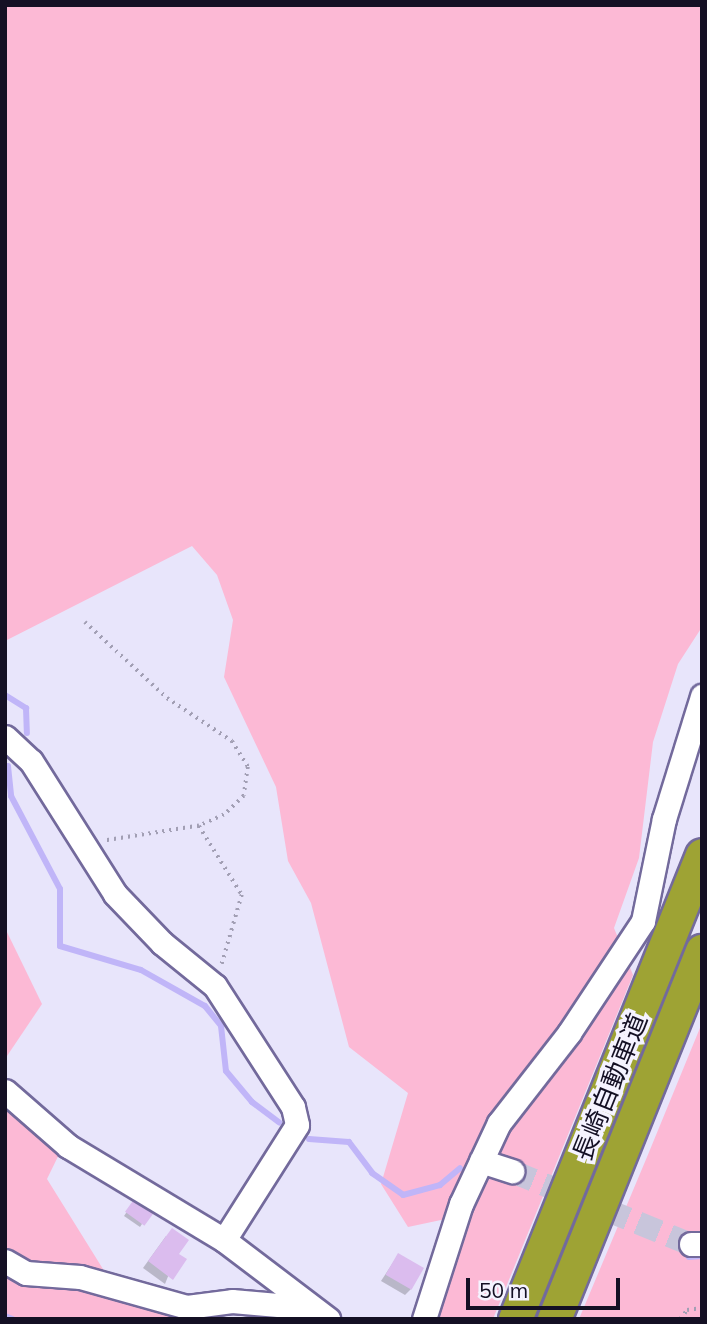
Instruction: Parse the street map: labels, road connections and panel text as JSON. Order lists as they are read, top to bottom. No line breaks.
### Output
{"streets":{"highway":["長崎自動車道"]},"scale_bar":"50 m"}
